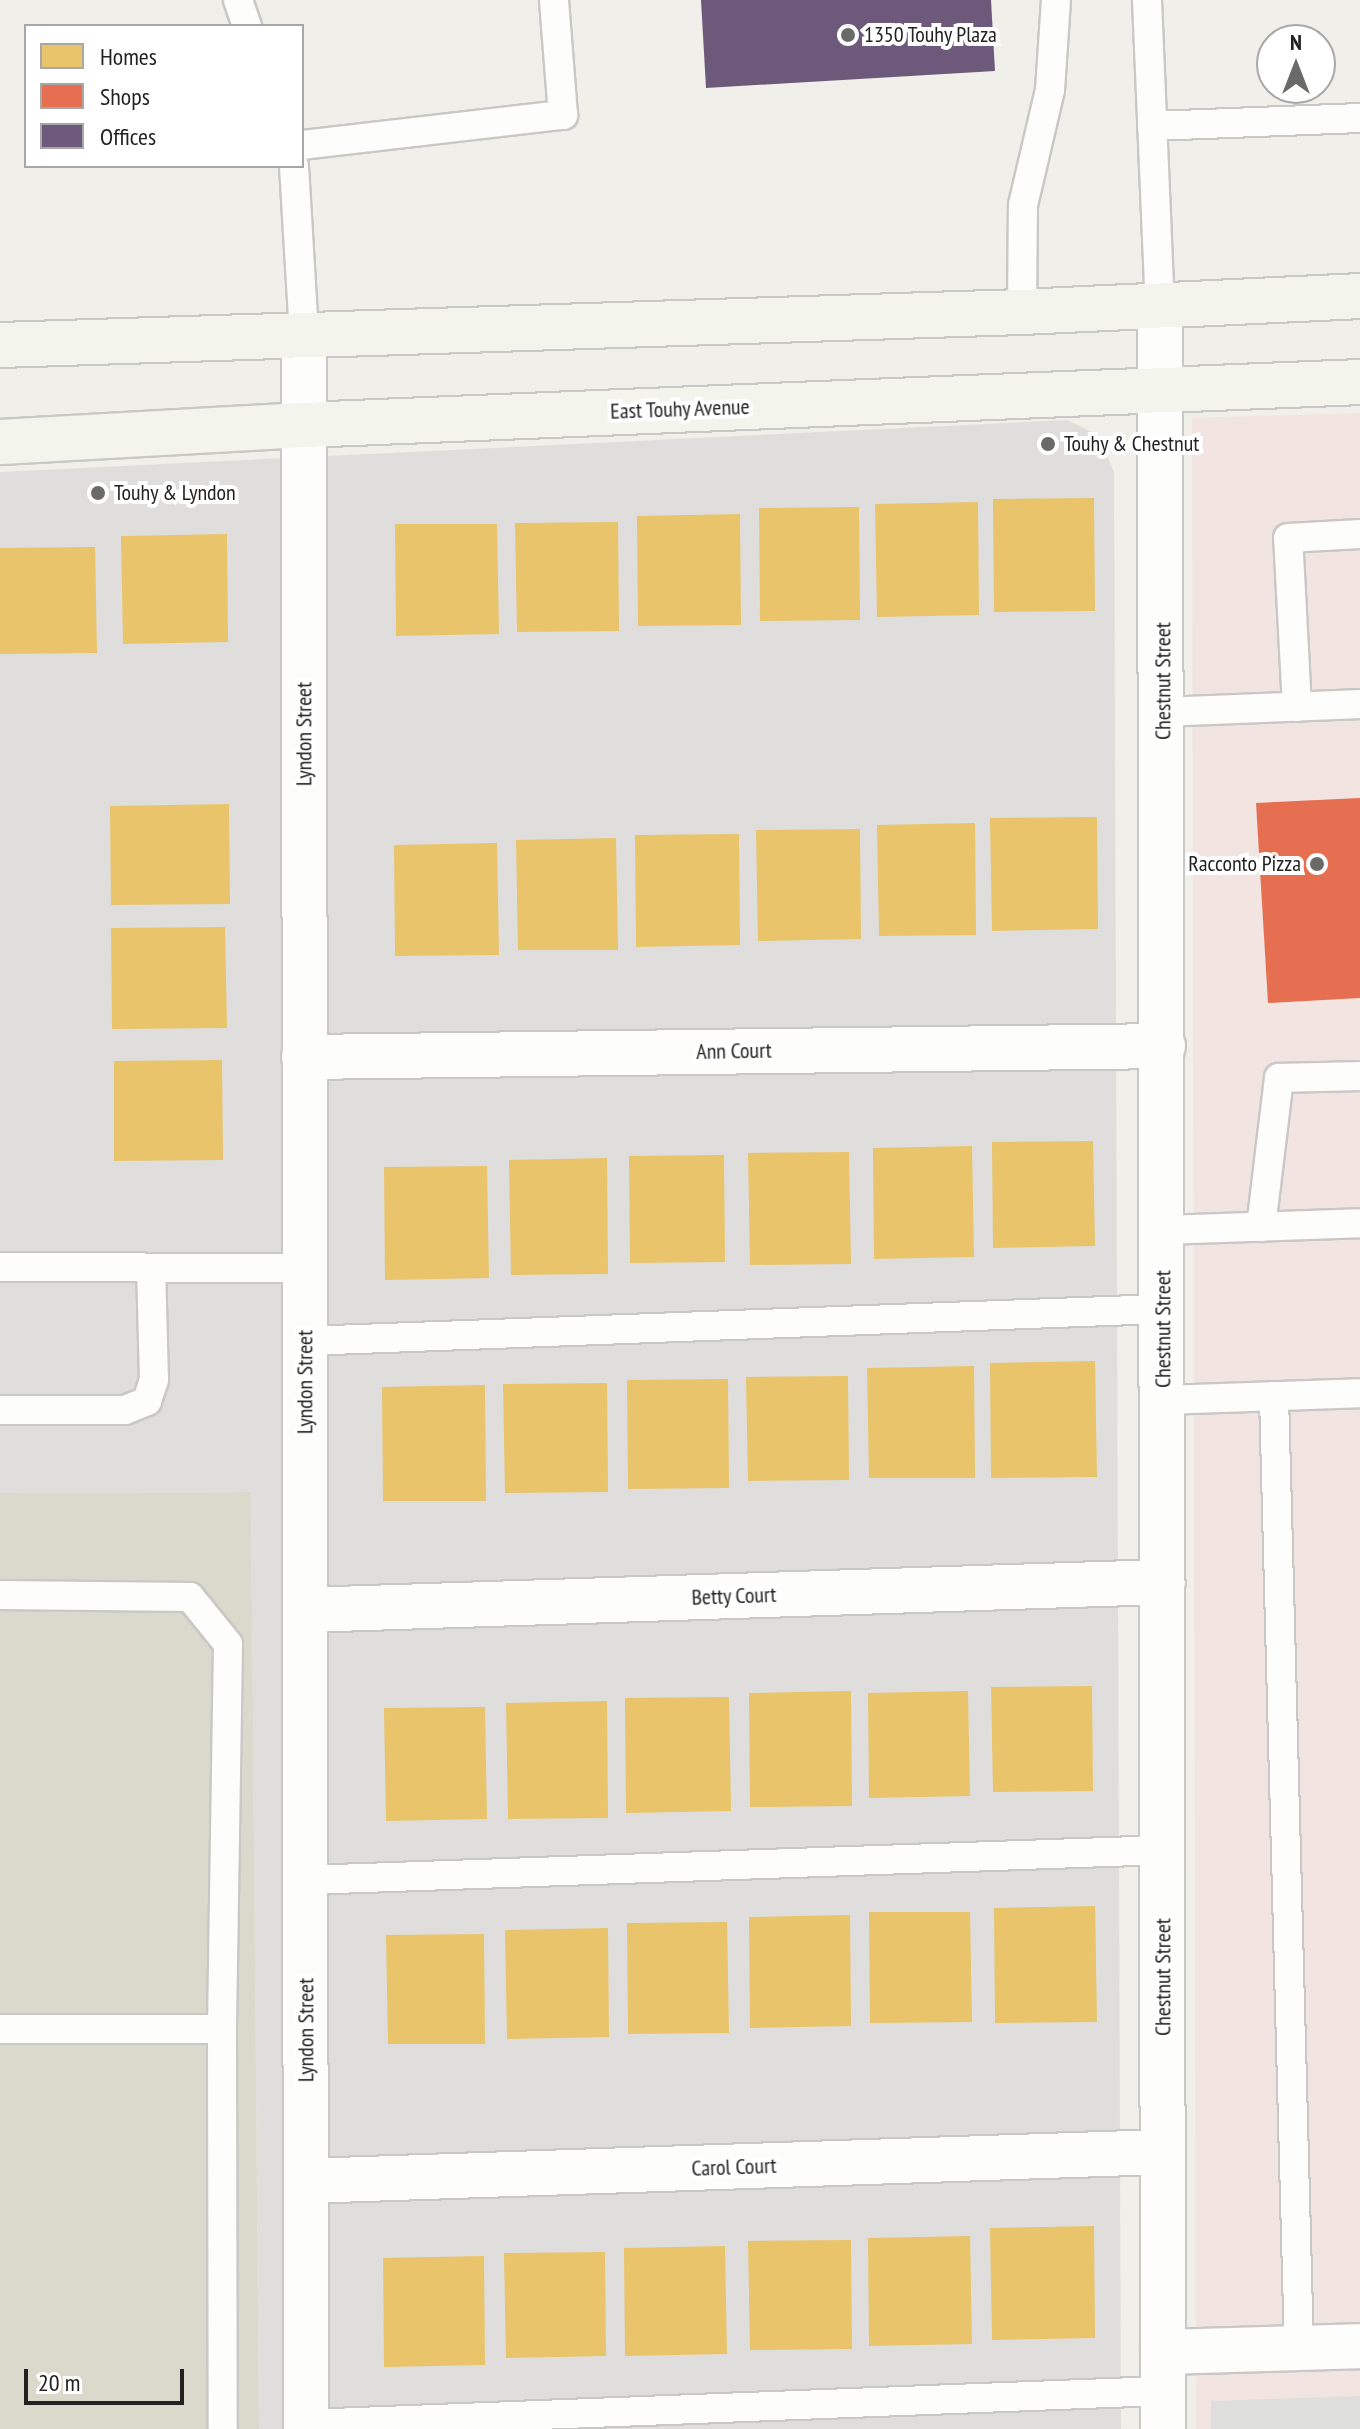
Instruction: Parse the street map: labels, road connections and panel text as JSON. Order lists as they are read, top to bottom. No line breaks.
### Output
{"streets":{"main road":["East Touhy Avenue"],"street":["Chestnut Street","Lyndon Street","Ann Court","Betty Court","Carol Court"]},"crossings":[["East Touhy Avenue","Chestnut Street"],["East Touhy Avenue","Lyndon Street"],["Chestnut Street","Ann Court"],["Chestnut Street","Betty Court"],["Chestnut Street","Carol Court"],["Lyndon Street","Ann Court"],["Lyndon Street","Betty Court"],["Lyndon Street","Carol Court"]],"places":["1350 Touhy Plaza","Touhy & Chestnut","Touhy & Lyndon","Racconto Pizza"],"legend":["Homes","Shops","Offices"],"scale_bar":"20 m","north":"top"}
